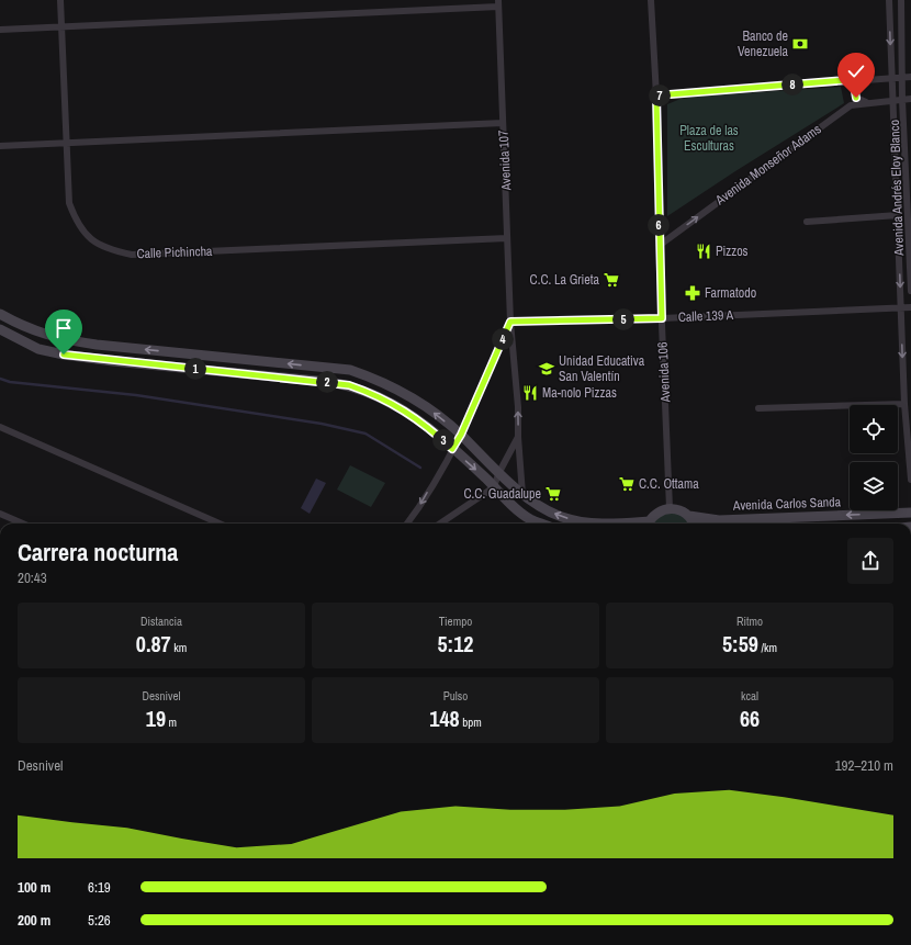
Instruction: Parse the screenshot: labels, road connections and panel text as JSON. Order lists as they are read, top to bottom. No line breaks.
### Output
{"streets":{"street":["Avenida 107","Avenida Monseñor Adams","Avenida Andrés Eloy Blanco","Calle Pichincha","Calle 139 A","Avenida 106","Avenida Carlos Sanda"]},"crossings":[["Avenida 107","Calle Pichincha"],["Avenida 107","Calle 139 A"],["Avenida Monseñor Adams","Avenida Andrés Eloy Blanco"],["Avenida Monseñor Adams","Avenida 106"],["Avenida Andrés Eloy Blanco","Calle 139 A"],["Calle 139 A","Avenida 106"],["Avenida 106","Avenida Carlos Sanda"]],"one_way":["Avenida Monseñor Adams","Avenida Carlos Sanda"],"parks":["Plaza de las Esculturas"],"places":{"bank":["Banco de Venezuela"],"restaurant":["Pizzos","Ma-nolo Pizzas"],"supermarket":["C.C. La Grieta","C.C. Ottama","C.C. Guadalupe"],"pharmacy":["Farmatodo"],"school or university":["Unidad Educativa San Valentín"]},"page":{"pins":["8","7","6","5","4","1","2","3"],"heading":["Carrera nocturna","20:43"],"stats":[["Distancia","0.87 km"],["Tiempo","5:12"],["Ritmo","5:59 /km"],["Desnivel","19 m"],["Pulso","148 bpm"],["kcal","66"]],"chart":["Desnivel","192–210 m"],"list":[{"name":"100 m","note":"6:19"},{"name":"200 m","note":"5:26"}]}}
